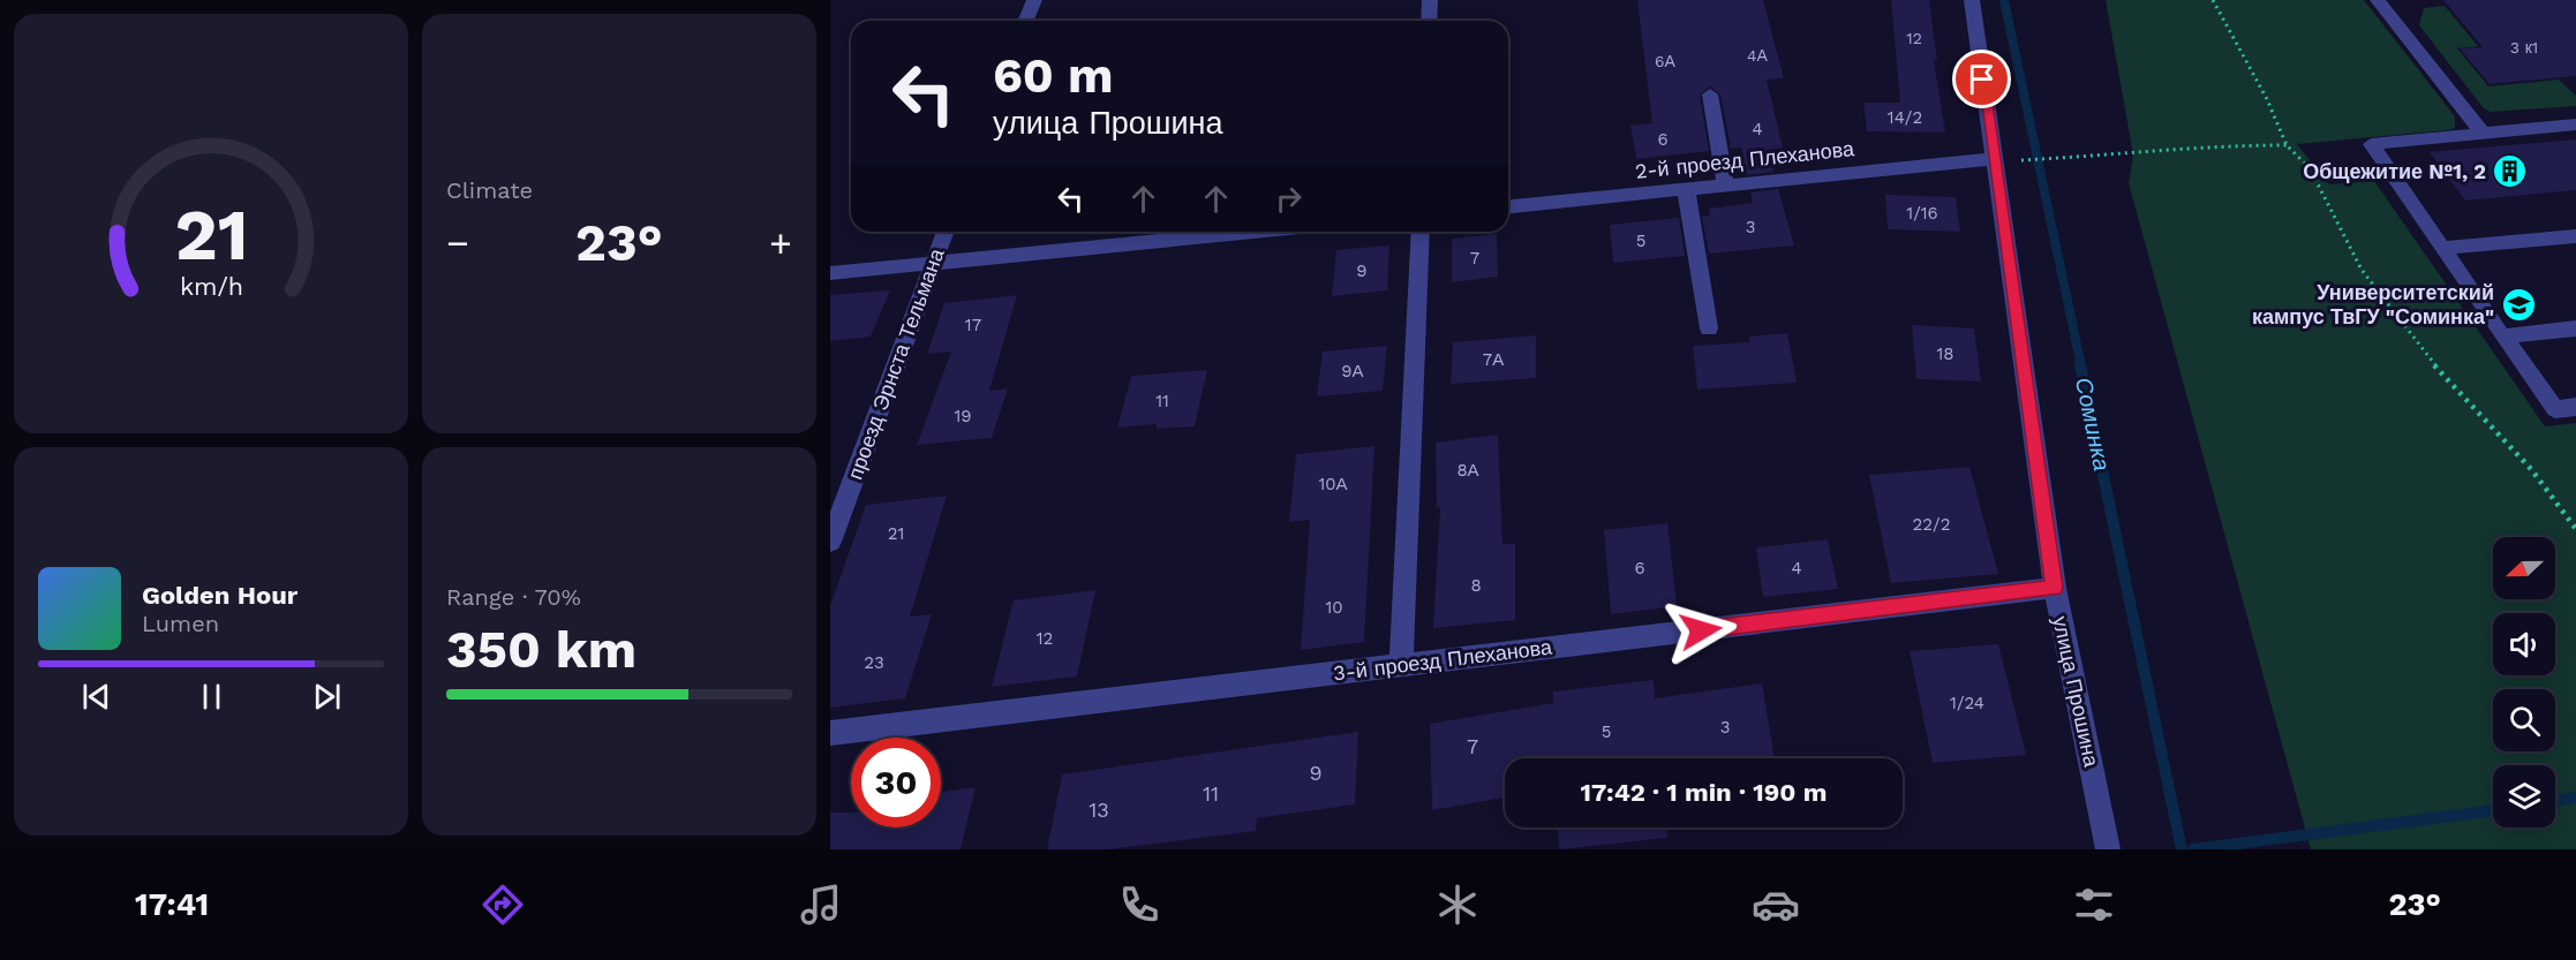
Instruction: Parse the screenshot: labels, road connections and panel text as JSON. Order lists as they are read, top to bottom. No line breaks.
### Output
{"streets":{"street":["2-й проезд Плеханова","проезд Эрнста Тельмана","3-й проезд Плеханова","улица Прошина"]},"crossings":[["2-й проезд Плеханова","улица Прошина"],["3-й проезд Плеханова","улица Прошина"]],"water":["Соминка"],"places":{"building":["Общежитие №1, 2"],"school or university":["Университетский кампус ТвГУ \"Соминка\""]},"house_numbers":["12","3 к1","4А","6А","14/2","4","6","1/16","3","5","7","9","17","18","7А","9А","11","19","8А","10А","22/2","21","6","4","8","10","12","23","1/24","3","5","7","9","11","13"],"north":"left","page":{"tile":["Climate",["Range · 70%","350 km"]],"turn":["60 m","улица Прошина"],"heat":["−","23°","+"],"song":["Golden Hour","Lumen"],"limit":"30","trip":"17:42 · 1 min · 190 m","tabs":["17:41","23°"],"gauge":["21","km/h"]}}
